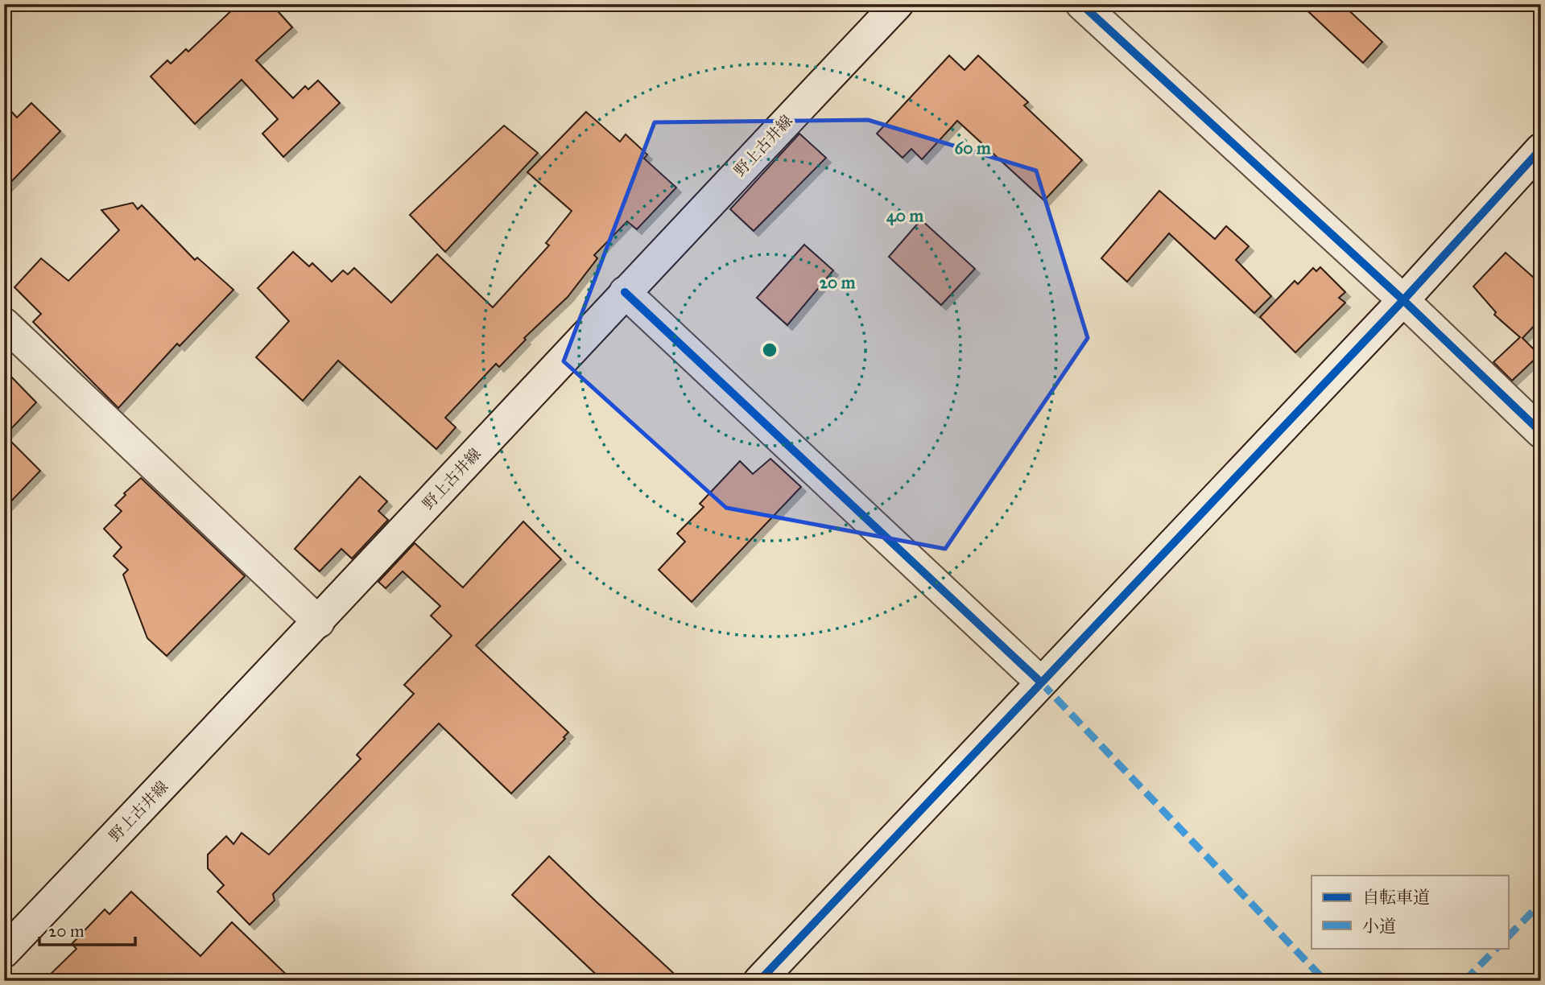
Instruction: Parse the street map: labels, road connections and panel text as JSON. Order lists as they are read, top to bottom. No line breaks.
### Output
{"streets":{"street":["野上古井線"]},"legend":["自転車道","小道"],"scale_bar":"20 m","rings":["60 m","40 m","20 m"]}
